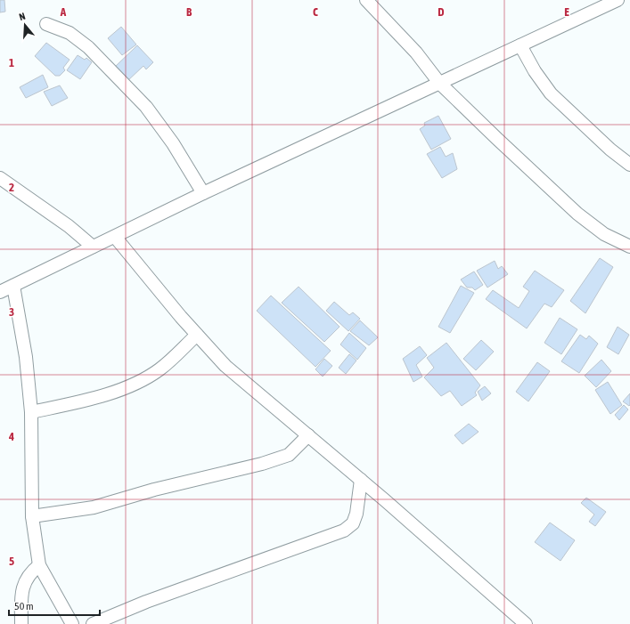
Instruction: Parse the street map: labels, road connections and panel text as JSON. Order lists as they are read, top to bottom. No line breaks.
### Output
{"scale_bar":"50 m","north":"top","grid":{"columns":["A","B","C","D","E"],"rows":["1","2","3","4","5"]}}
